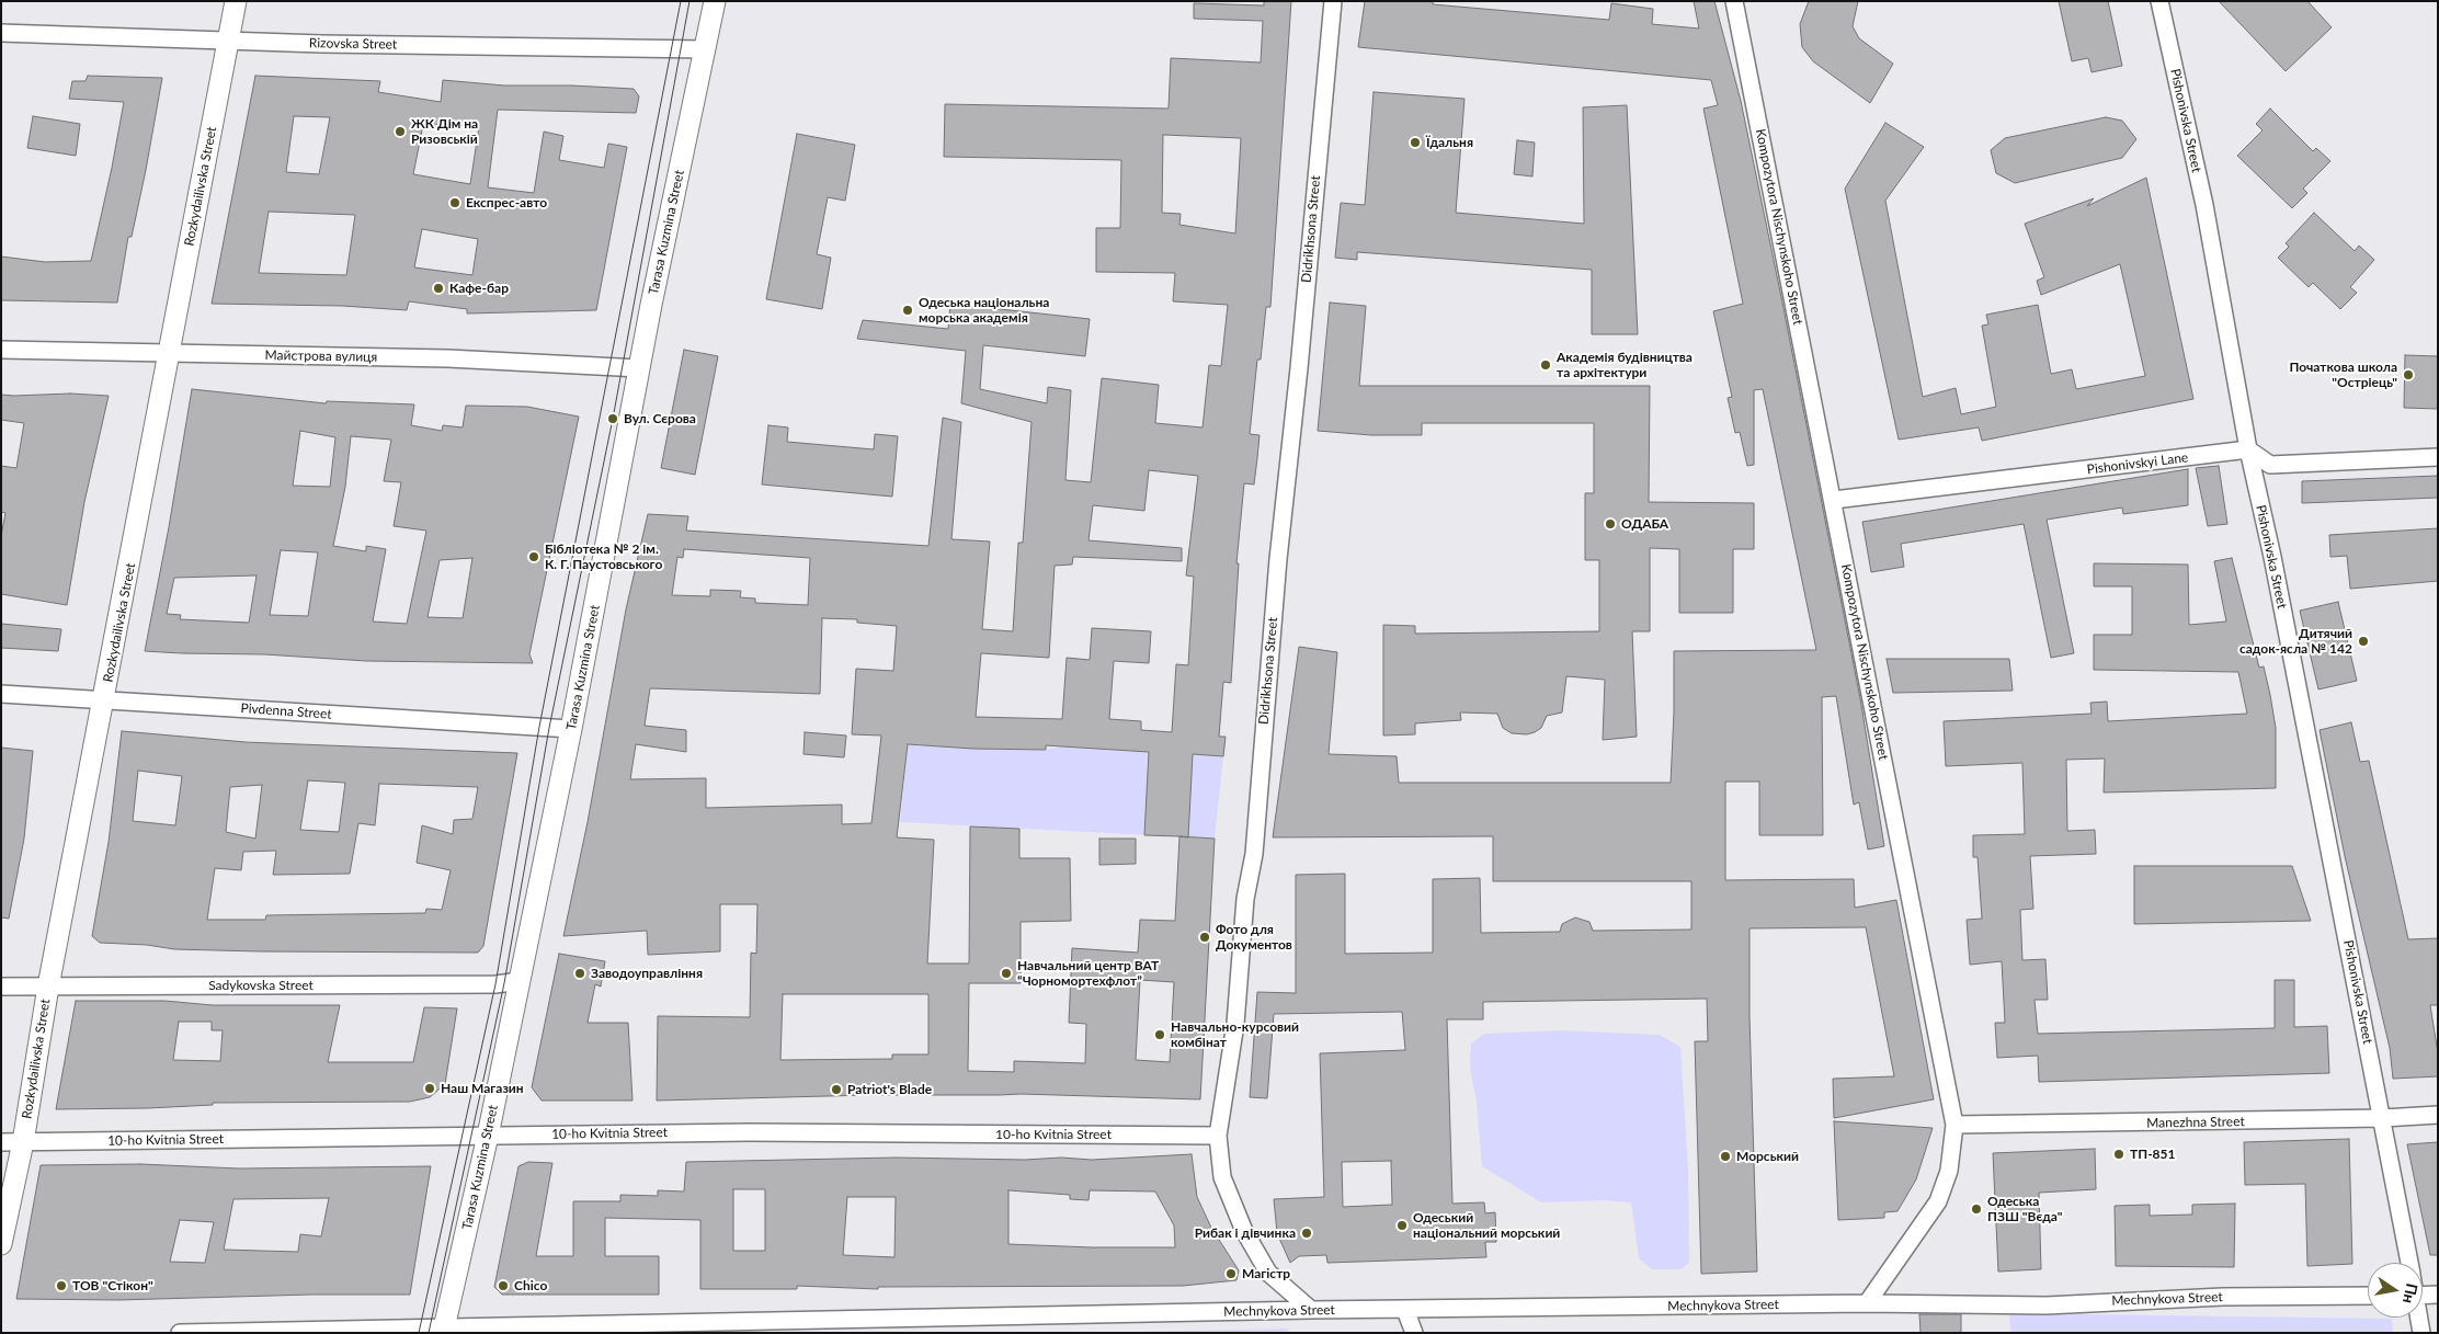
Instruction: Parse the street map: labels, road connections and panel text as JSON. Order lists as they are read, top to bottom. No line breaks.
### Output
{"streets":{"street":["Rizovska Street","Pishonivska Street","Rozkydailivska Street","Kompozytora Nischynskoho Street","Didrikhsona Street","Tarasa Kuzmina Street","Майстрова вулиця","Pishonivskyi Lane","Pivdenna Street","Sadykovska Street","Manezhna Street","10-ho Kvitnia Street","Mechnykova Street"]},"crossings":[["Rizovska Street","Rozkydailivska Street"],["Rizovska Street","Tarasa Kuzmina Street"],["Pishonivska Street","Pishonivskyi Lane"],["Pishonivska Street","Manezhna Street"],["Rozkydailivska Street","Майстрова вулиця"],["Rozkydailivska Street","Pivdenna Street"],["Rozkydailivska Street","Sadykovska Street"],["Rozkydailivska Street","10-ho Kvitnia Street"],["Kompozytora Nischynskoho Street","Pishonivskyi Lane"],["Kompozytora Nischynskoho Street","Manezhna Street"],["Kompozytora Nischynskoho Street","Mechnykova Street"],["Didrikhsona Street","10-ho Kvitnia Street"],["Didrikhsona Street","Mechnykova Street"],["Tarasa Kuzmina Street","Майстрова вулиця"],["Tarasa Kuzmina Street","Pivdenna Street"],["Tarasa Kuzmina Street","Sadykovska Street"],["Tarasa Kuzmina Street","10-ho Kvitnia Street"],["Tarasa Kuzmina Street","Mechnykova Street"]],"places":["ЖК Дім на Ризовській","Їдальня","Експрес-авто","Кафе-бар","Одеська національна морська академія","Академія будівництва та архітектури","Початкова школа \"Остріець\"","Вул. Сєрова","ОДАБА","Бібліотека № 2 ім. К. Г. Паустовського","Дитячий садок-ясла № 142","Фото для Документов","Заводоуправління","Навчальний центр ВАТ “Чорномортехфлот”","Навчально-курсовий комбінат","Наш Магазин","Patriot's Blade","ТП-851","Морський","Одеська ПЗШ \"Вєда\"","Одеський національний морський","Рибак і дівчинка","Магiстр","ТОВ \"Стікон\"","Chico"],"north":"right"}
